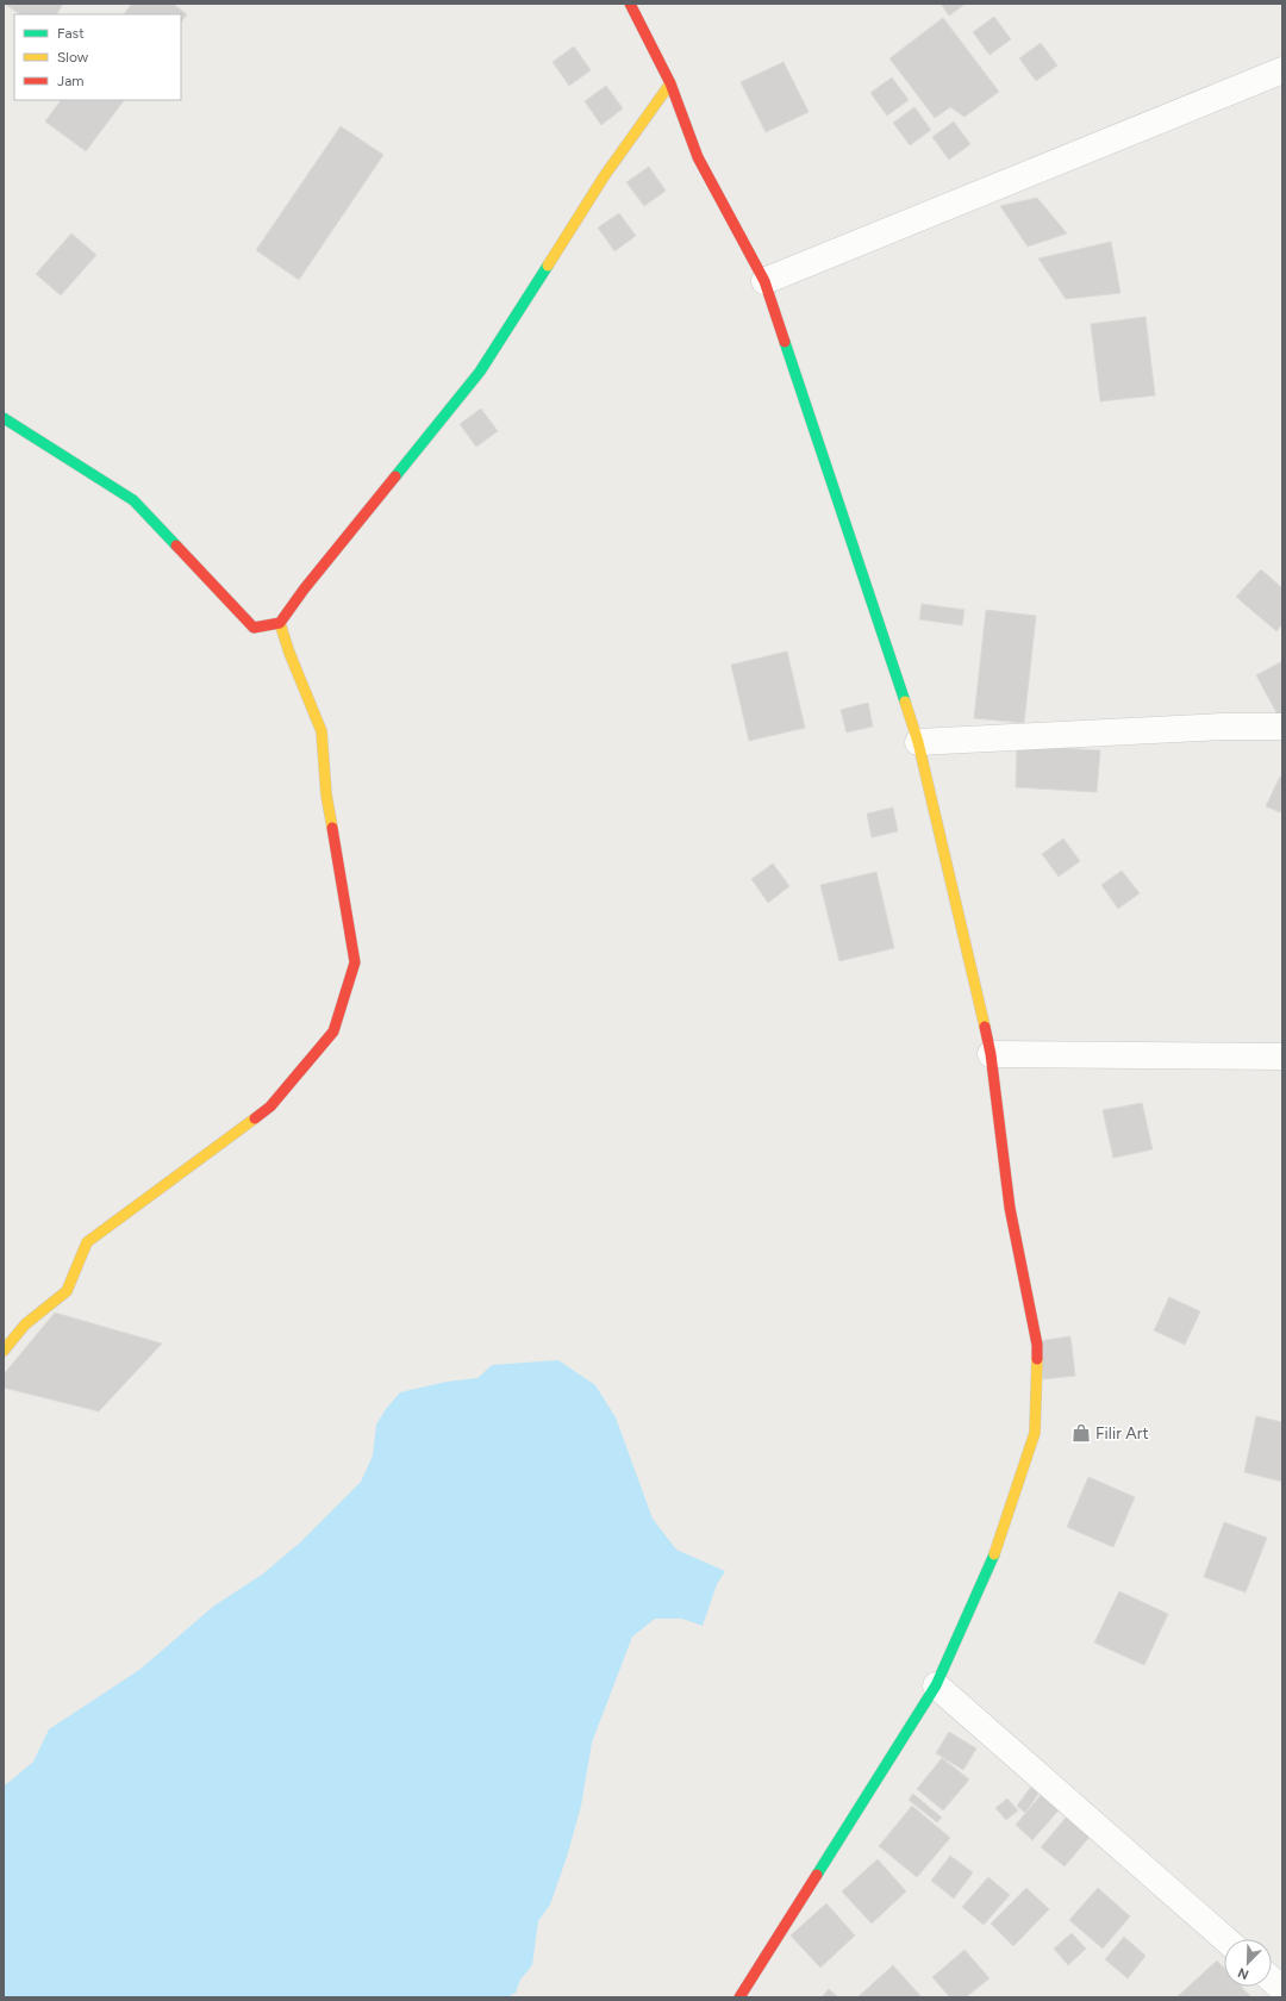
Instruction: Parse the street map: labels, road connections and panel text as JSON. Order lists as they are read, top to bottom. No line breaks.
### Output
{"places":{"shop":["Filir Art"]},"legend":["Fast","Slow","Jam"],"north":"bottom left"}
